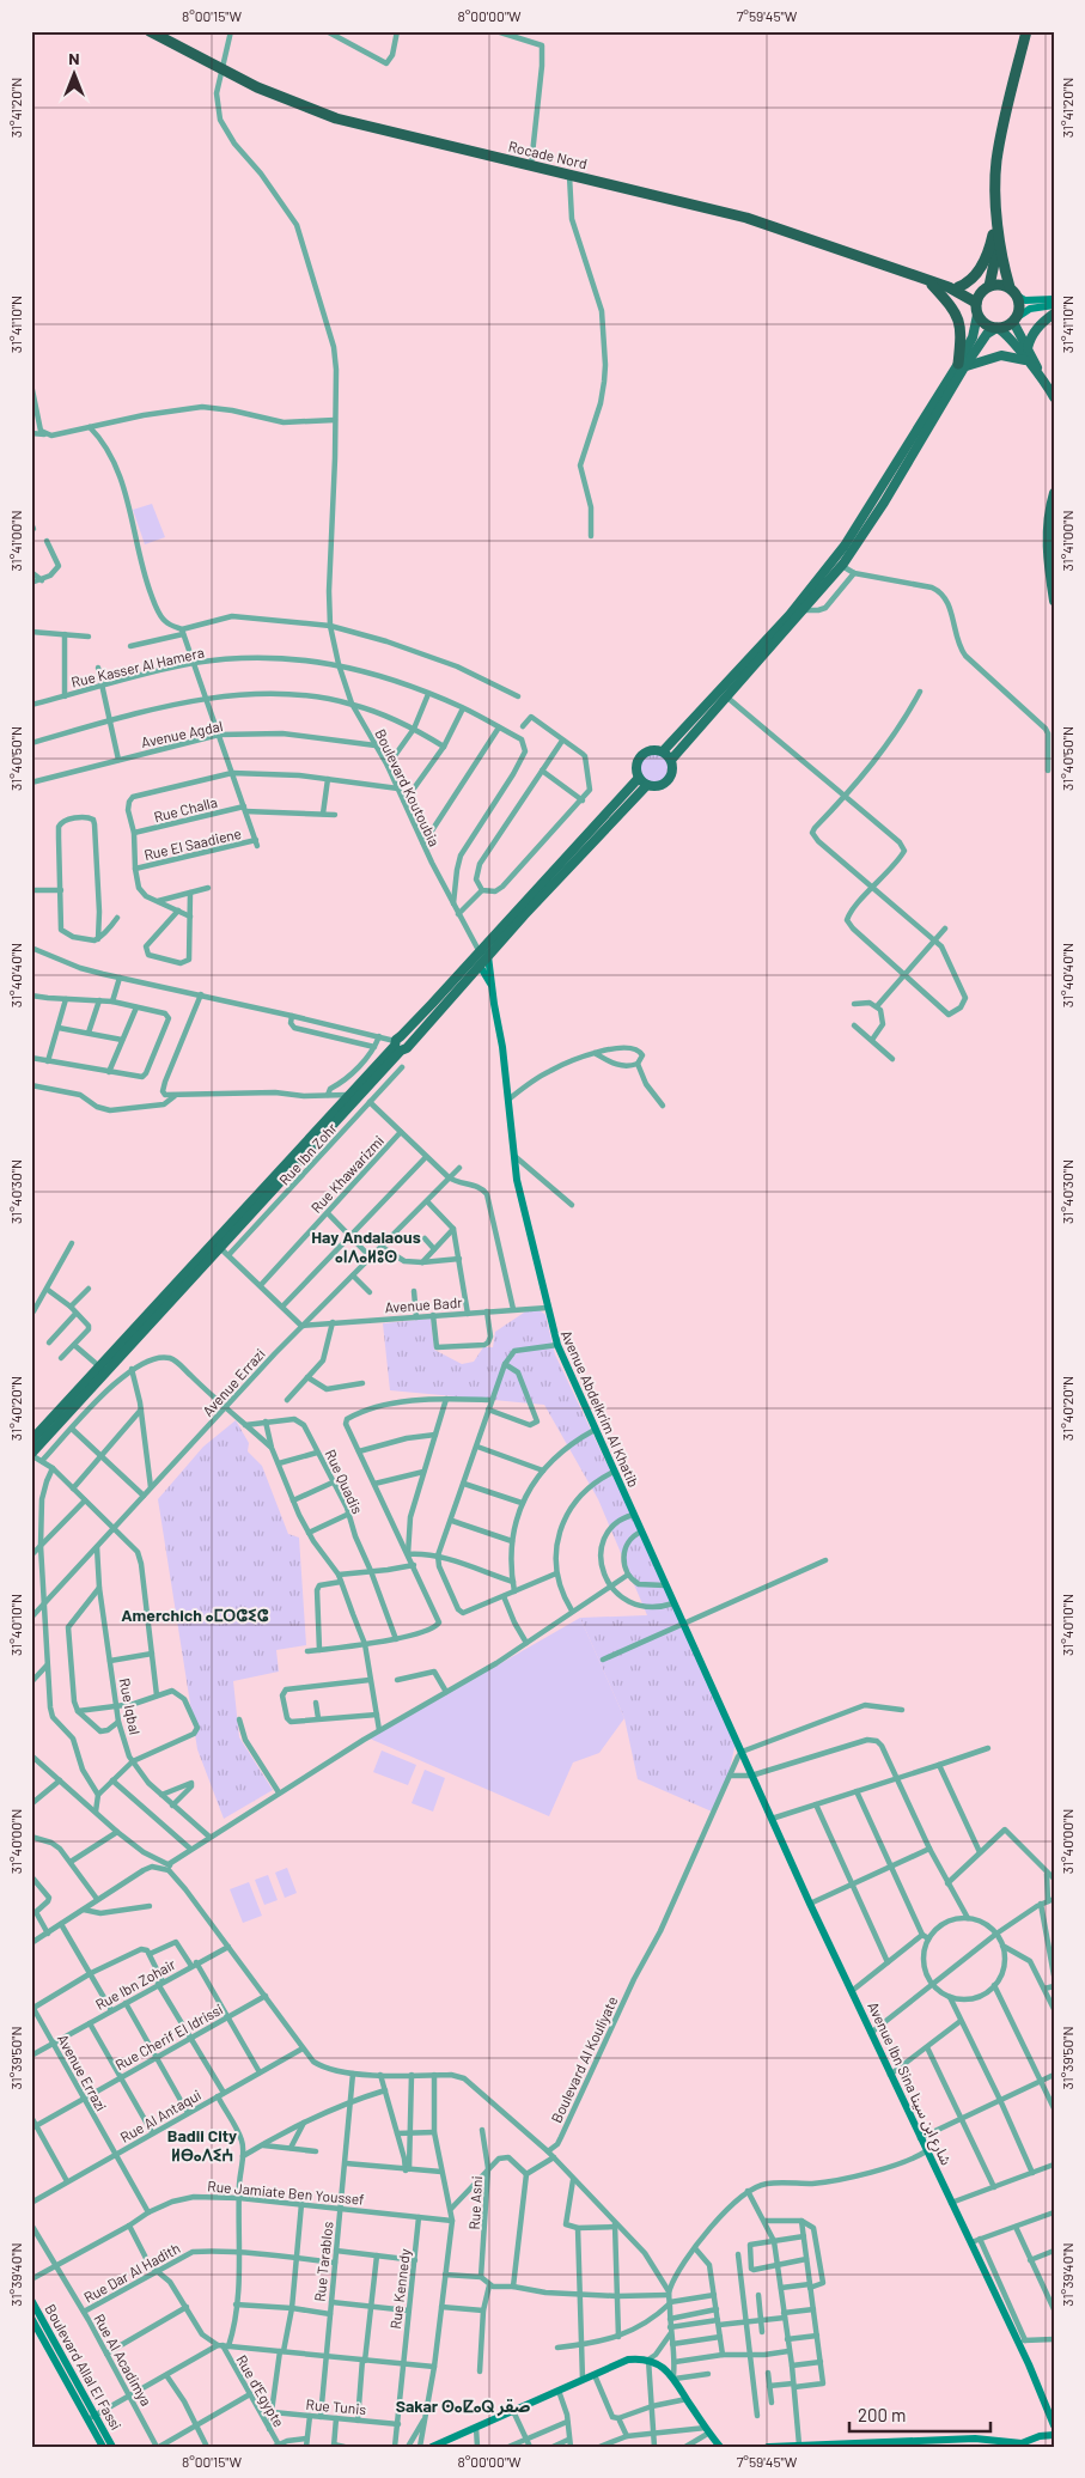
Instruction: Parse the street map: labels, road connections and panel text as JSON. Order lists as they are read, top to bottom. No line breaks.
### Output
{"streets":{"highway":["Rocade Nord"],"street":["Rue Kasser Al Hamera","Avenue Agdal","Boulevard Koutoubia","Rue Challa","Rue El Saadiene","Rue Ibn Zohr","Rue Khawarizmi","Avenue Badr","Avenue Errazi","Avenue Abdelkrim Al Khatib","Rue Quadis","Rue Iqbal","Rue Ibn Zohair","Rue Cherif El Idrissi","Boulevard Al Kouliyate","Avenue Ibn Sina شارع ابن سينا","Rue Al Antaqui","Rue Jamiate Ben Youssef","Rue Asni","Rue Tarablos","Rue Dar Al Hadith","Rue Kennedy","Rue Al Acadimya","Boulevard Allal El Fassi","Rue d'Egypte","Rue Tunis"]},"crossings":[["Rocade Nord","Boulevard Koutoubia"],["Rue Kasser Al Hamera","Boulevard Koutoubia"],["Avenue Agdal","Boulevard Koutoubia"],["Boulevard Koutoubia","Avenue Abdelkrim Al Khatib"],["Rue Challa","Rue El Saadiene"],["Avenue Badr","Avenue Errazi"],["Avenue Badr","Avenue Abdelkrim Al Khatib"],["Avenue Errazi","Rue Iqbal"],["Avenue Errazi","Rue Ibn Zohair"],["Avenue Errazi","Rue Cherif El Idrissi"],["Avenue Errazi","Rue Al Antaqui"],["Avenue Errazi","Rue Jamiate Ben Youssef"],["Avenue Abdelkrim Al Khatib","Boulevard Al Kouliyate"],["Avenue Abdelkrim Al Khatib","Avenue Ibn Sina شارع ابن سينا"],["Boulevard Al Kouliyate","Avenue Ibn Sina شارع ابن سينا"],["Rue Jamiate Ben Youssef","Rue Tarablos"],["Rue Jamiate Ben Youssef","Rue Kennedy"],["Rue Jamiate Ben Youssef","Rue Al Acadimya"],["Rue Jamiate Ben Youssef","Rue d'Egypte"],["Rue Tarablos","Rue Dar Al Hadith"],["Rue Tarablos","Rue Tunis"],["Rue Dar Al Hadith","Rue Al Acadimya"],["Rue Dar Al Hadith","Rue d'Egypte"],["Rue Kennedy","Rue Tunis"]],"districts":["Hay Andalaous ⴰⵏⴷⴰⵍⵓⵙ","Amerchich ⴰⵎⵔⵛⵉⵛ","Badii City ⵍⴱⴰⴷⵉⵄ","Sakar ⵙⴰⵇⴰⵕ صقر"],"scale_bar":"200 m","north":"top","coordinates":["8°00'15\"W","8°00'00\"W","7°59'45\"W","31°41'20\"N","31°41'10\"N","31°41'00\"N","31°40'50\"N","31°40'40\"N","31°40'30\"N","31°40'20\"N","31°40'10\"N","31°40'00\"N","31°39'50\"N","31°39'40\"N"]}
